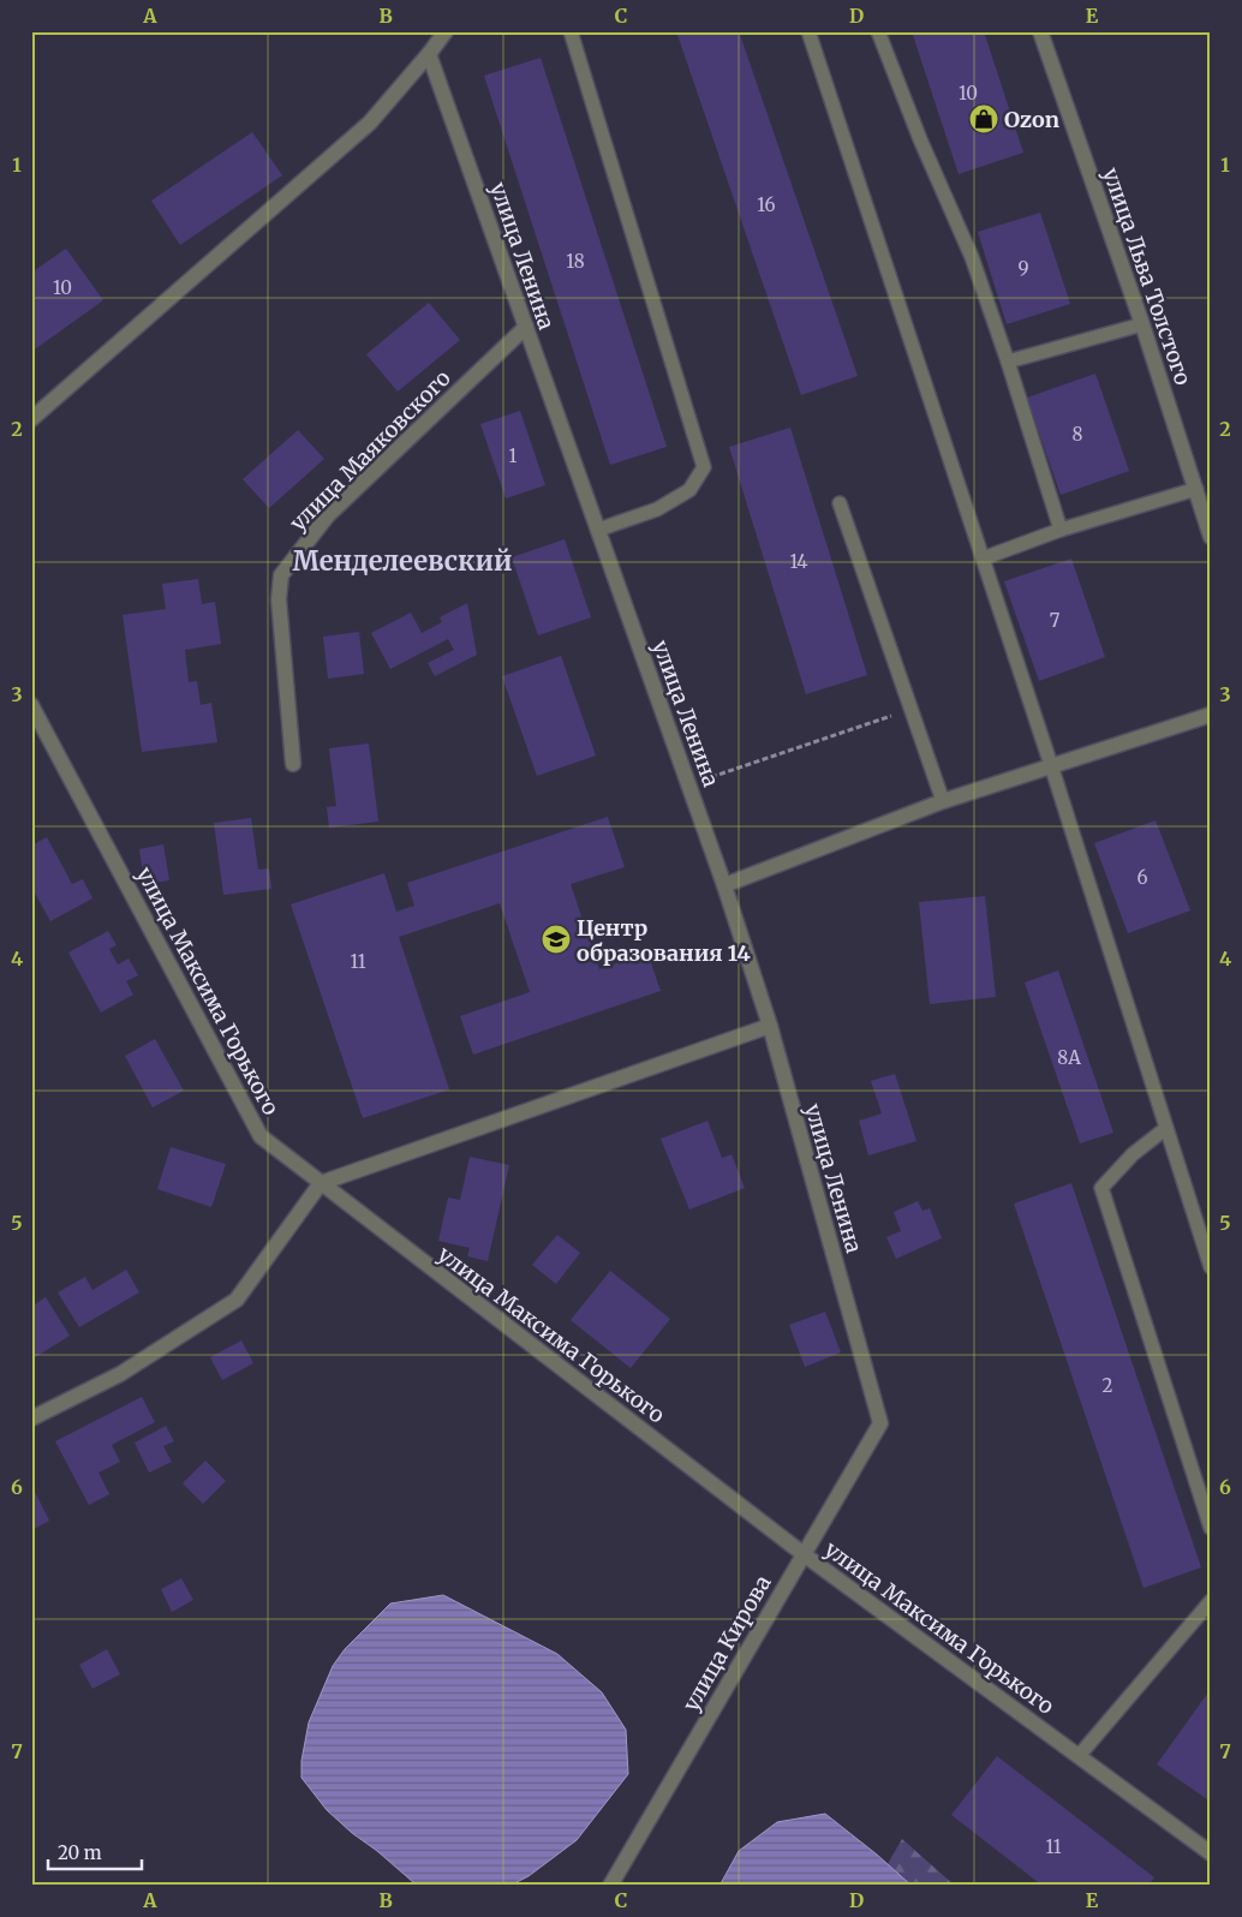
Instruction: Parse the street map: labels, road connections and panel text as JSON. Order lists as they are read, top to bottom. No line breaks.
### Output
{"streets":{"street":["улица Ленина","улица Льва Толстого","улица Маяковского","улица Максима Горького","улица Кирова"]},"crossings":[["улица Ленина","улица Маяковского"],["улица Ленина","улица Кирова"],["улица Максима Горького","улица Кирова"]],"districts":["Менделеевский"],"places":{"shop":["Ozon"],"school or university":["Центр образования 14"]},"house_numbers":["10","16","18","9","10","8","1","14","7","6","11","8А","2","11"],"scale_bar":"20 m","grid":{"columns":["A","B","C","D","E"],"rows":["1","2","3","4","5","6","7"]}}
